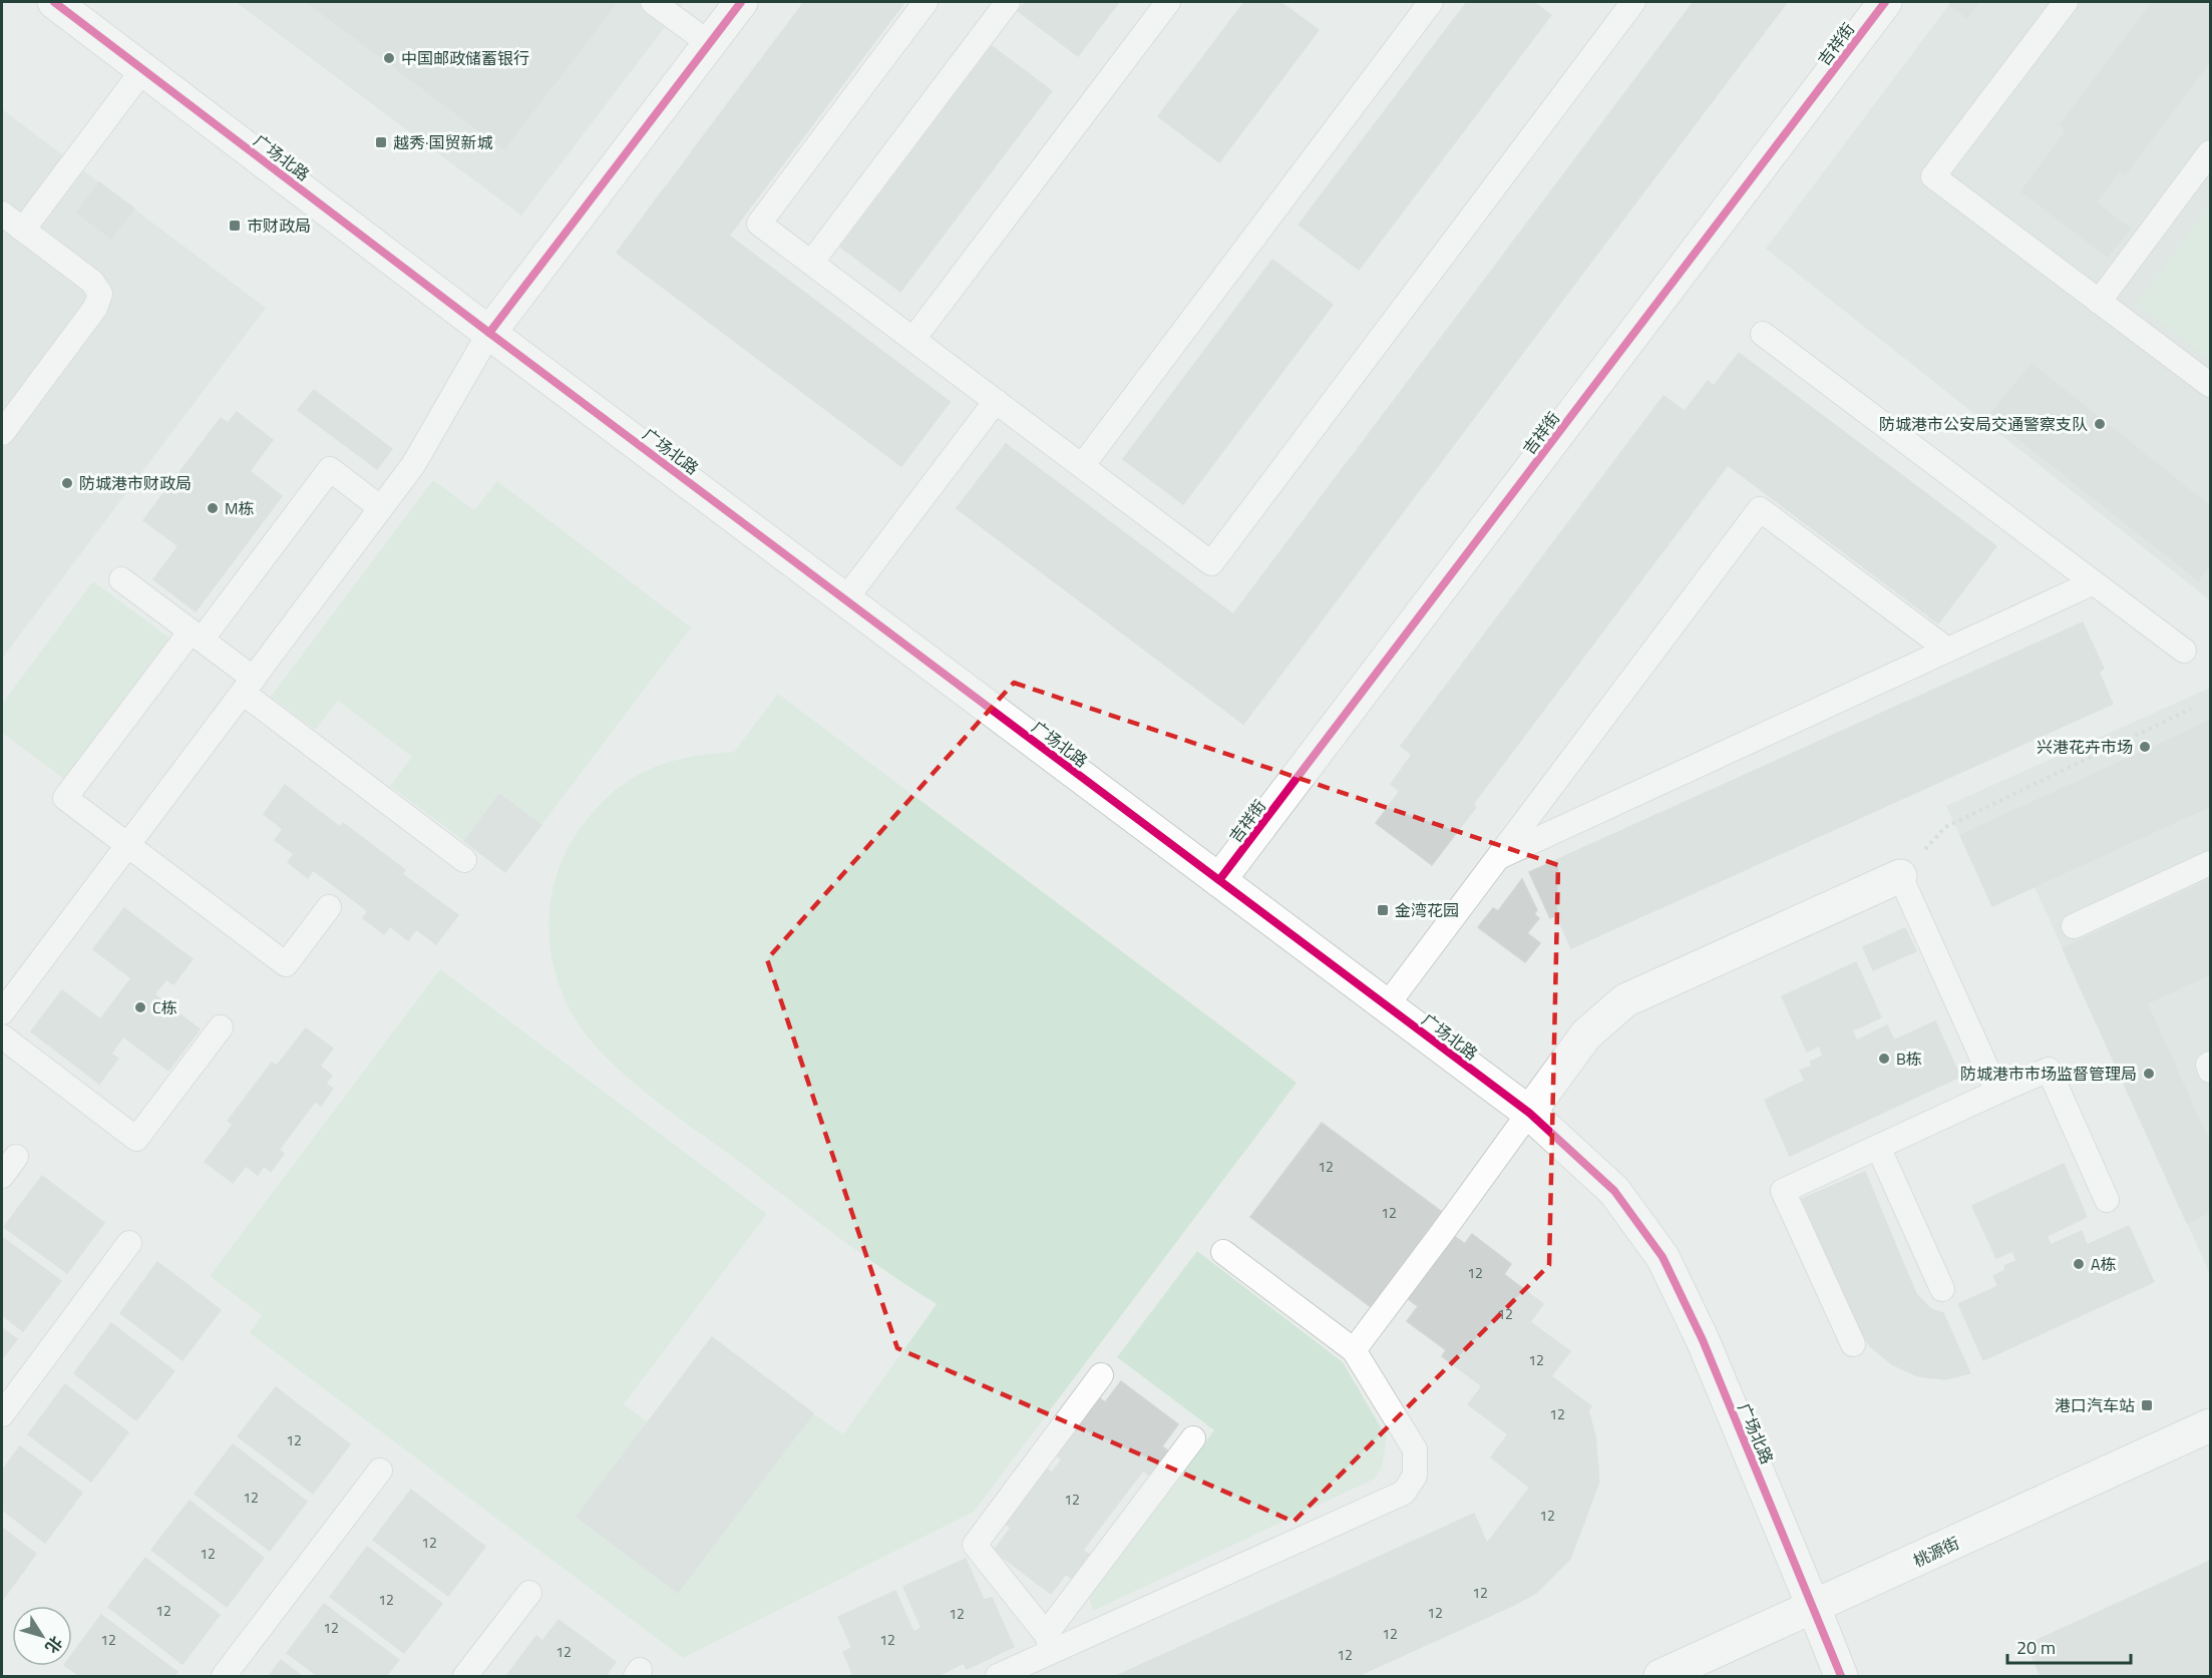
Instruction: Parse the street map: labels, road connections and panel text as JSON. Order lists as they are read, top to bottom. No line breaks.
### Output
{"streets":{"street":["吉祥街","广场北路","桃源街"]},"crossings":[["吉祥街","广场北路"],["广场北路","桃源街"]],"places":{"other":["中国邮政储蓄银行","防城港市公安局交通警察支队","防城港市财政局","M栋","兴港花卉市场","C栋","B栋","防城港市市场监督管理局","A栋"],"transit":["越秀·国贸新城","巿财政局","金湾花园","港口汽车站"]},"house_numbers":["12","12","12","12","12","12","12","12","12","12","12","12","12","12","12","12","12","12","12","12","12","12","12"],"scale_bar":"20 m","north":"bottom right"}
